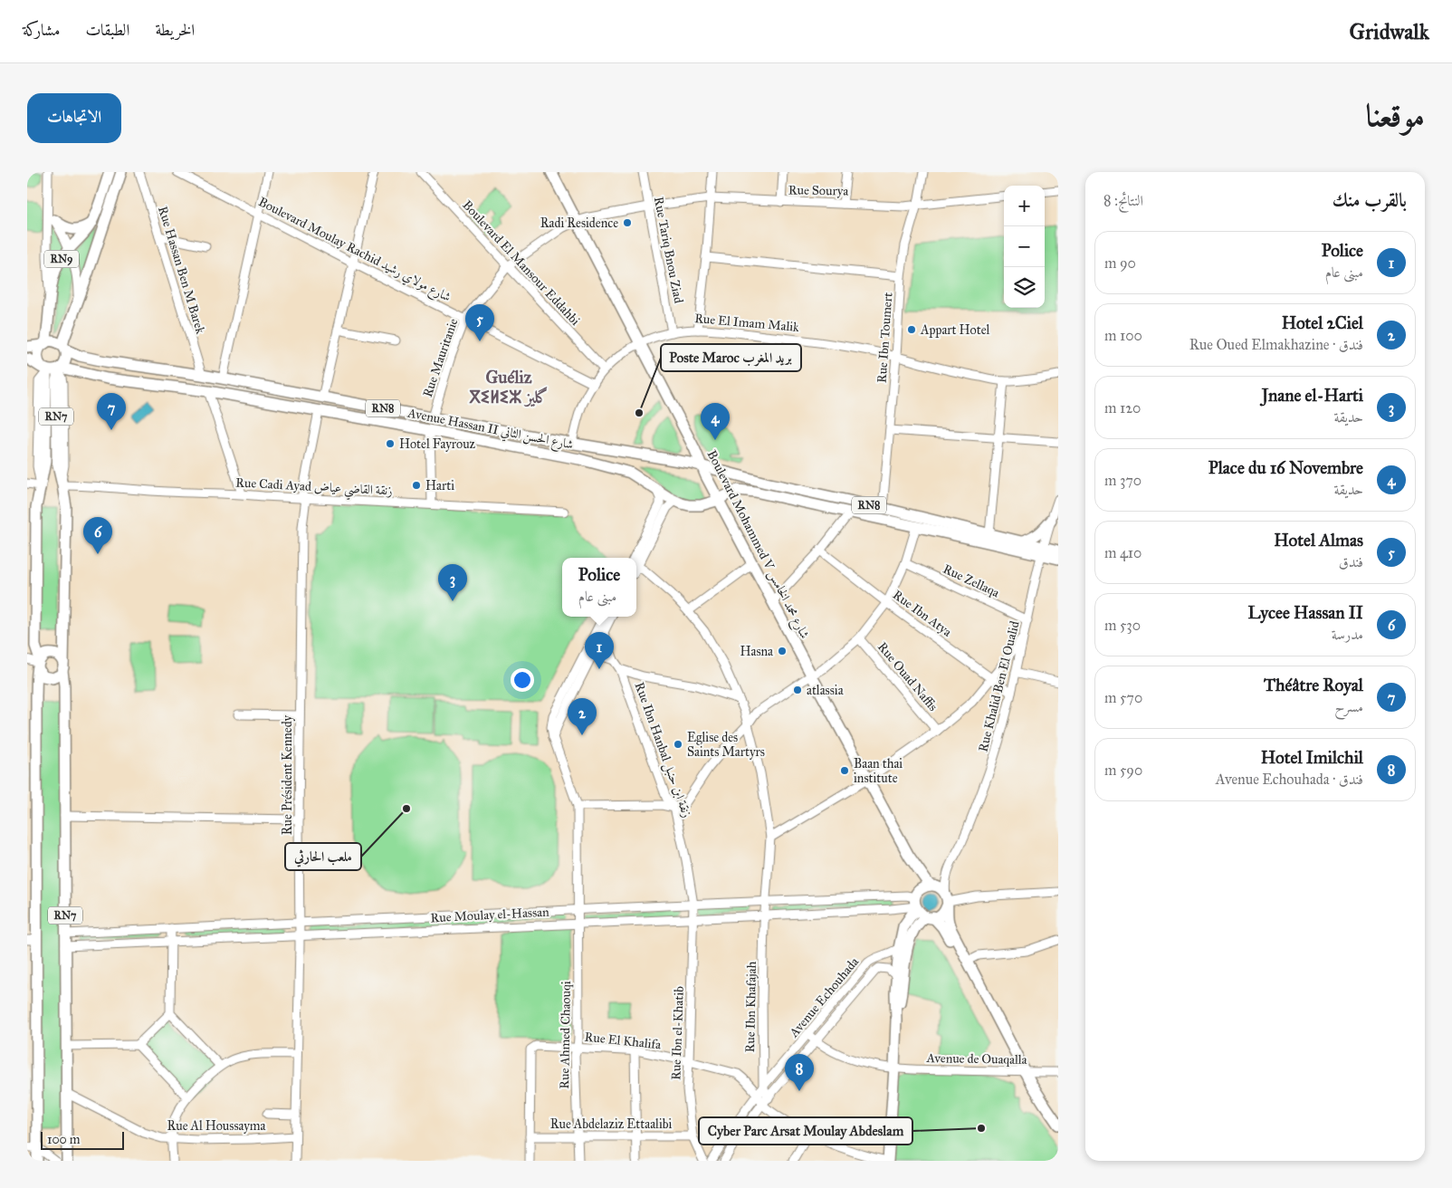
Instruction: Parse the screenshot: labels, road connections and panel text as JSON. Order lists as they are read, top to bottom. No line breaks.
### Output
{"streets":{"main road":["RN9","RN8","RN7","Avenue Hassan II شارع الحسن الثاني","Boulevard Mohammed V شارع محمد الخامس"],"street":["Rue Sourya","Boulevard Moulay Rachid شارع مولاي رشيد","Rue Tariq Bnou Ziad","Boulevard El Mansour Eddahbi","Rue Hassan Ben M Barek","Rue El Imam Malik","Rue Ibn Toumert","Rue Mauritanie","Rue Cadi Ayad زنقة القاضي عياض","Rue Zellaqa","Rue Ibn Atya","Rue Ouad Naffis","Rue Khalid Ben El Oualid","Rue Ibn Hanbal زنقة ابن حنبل","Rue Président Kennedy","Rue Moulay el-Hassan","Avenue Echouhada","Rue Ibn Khafajah","Rue Ibn el-Khatib","Rue Ahmed Chaouqi","Rue El Khalifa","Avenue de Ouaqalla","Rue Abdelaziz Ettaalibi","Rue Al Houssayma"]},"crossings":[["Rue Sourya","Rue Tariq Bnou Ziad"],["Rue Sourya","Rue Ibn Toumert"],["Rue Sourya","Rue Mauritanie"],["Rue Sourya","Boulevard Mohammed V شارع محمد الخامس"],["Boulevard Moulay Rachid شارع مولاي رشيد","Rue El Imam Malik"],["Boulevard Moulay Rachid شارع مولاي رشيد","Rue Mauritanie"],["Rue Tariq Bnou Ziad","Rue El Imam Malik"],["RN9","RN8"],["RN9","RN7"],["RN9","Avenue Hassan II شارع الحسن الثاني"],["Boulevard El Mansour Eddahbi","Rue El Imam Malik"],["Boulevard El Mansour Eddahbi","Rue Mauritanie"],["Rue Hassan Ben M Barek","Avenue Hassan II شارع الحسن الثاني"],["Rue El Imam Malik","Rue Ibn Toumert"],["Rue El Imam Malik","Avenue Hassan II شارع الحسن الثاني"],["Rue El Imam Malik","Boulevard Mohammed V شارع محمد الخامس"],["Rue Ibn Toumert","RN8"],["Rue Mauritanie","Avenue Hassan II شارع الحسن الثاني"],["Rue Mauritanie","Boulevard Mohammed V شارع محمد الخامس"],["RN8","RN7"],["RN8","Avenue Hassan II شارع الحسن الثاني"],["RN8","Boulevard Mohammed V شارع محمد الخامس"],["RN8","Rue Khalid Ben El Oualid"],["RN7","Avenue Hassan II شارع الحسن الثاني"],["RN7","Rue Cadi Ayad زنقة القاضي عياض"],["RN7","Rue Moulay el-Hassan"],["RN7","Rue Al Houssayma"],["Avenue Hassan II شارع الحسن الثاني","Boulevard Mohammed V شارع محمد الخامس"],["Avenue Hassan II شارع الحسن الثاني","Rue Président Kennedy"],["Rue Cadi Ayad زنقة القاضي عياض","Rue Président Kennedy"],["Boulevard Mohammed V شارع محمد الخامس","Rue Khalid Ben El Oualid"],["Boulevard Mohammed V شارع محمد الخامس","Rue Moulay el-Hassan"],["Boulevard Mohammed V شارع محمد الخامس","Avenue de Ouaqalla"],["Rue Zellaqa","Rue Khalid Ben El Oualid"],["Rue Ibn Atya","Rue Khalid Ben El Oualid"],["Rue Ibn Hanbal زنقة ابن حنبل","Rue Moulay el-Hassan"],["Rue Ibn Hanbal زنقة ابن حنبل","Rue Ibn el-Khatib"],["Rue Président Kennedy","Rue Moulay el-Hassan"],["Rue Président Kennedy","Rue Al Houssayma"],["Rue Moulay el-Hassan","Rue Ibn Khafajah"],["Rue Moulay el-Hassan","Rue Ibn el-Khatib"],["Rue Moulay el-Hassan","Rue Ahmed Chaouqi"],["Avenue Echouhada","Rue Ibn Khafajah"],["Avenue Echouhada","Rue El Khalifa"],["Avenue Echouhada","Avenue de Ouaqalla"],["Rue Ibn Khafajah","Rue El Khalifa"],["Rue Ibn el-Khatib","Rue El Khalifa"],["Rue Ibn el-Khatib","Rue Abdelaziz Ettaalibi"],["Rue Ahmed Chaouqi","Rue El Khalifa"],["Rue Ahmed Chaouqi","Rue Abdelaziz Ettaalibi"],["Rue El Khalifa","Rue Abdelaziz Ettaalibi"]],"districts":["Guéliz ⴳⵉⵍⵉⵣ گليز"],"places":["Radi Residence","Appart Hotel","Poste Maroc بريد المغرب","Hotel Fayrouz","Harti","Hasna","atlassia","Eglise des Saints Martyrs","Baan thai institute","ملعب الحارثي","Cyber Parc Arsat Moulay Abdeslam"],"scale_bar":"100 m","page":{"header":"Gridwalk","nav":["الخريطة","الطبقات","مشاركة"],"title":"موقعنا","buttons":"الاتجاهات","heading":["بالقرب منك","النتائج: 8"],"map_buttons":["+","−"],"list":[{"mark":"1","name":"Police","note":"مبنى عام","value":"90 m"},{"mark":"2","name":"Hotel 2Ciel","note":"فندق · Rue Oued Elmakhazine","value":"100 m"},{"mark":"3","name":"Jnane el-Harti","note":"حديقة","value":"120 m"},{"mark":"4","name":"Place du 16 Novembre","note":"حديقة","value":"370 m"},{"mark":"5","name":"Hotel Almas","note":"فندق","value":"410 m"},{"mark":"6","name":"Lycee Hassan II","note":"مدرسة","value":"530 m"},{"mark":"7","name":"Théâtre Royal","note":"مسرح","value":"570 m"},{"mark":"8","name":"Hotel Imilchil","note":"فندق · Avenue Echouhada","value":"590 m"}],"pins":["5","7","4","6","3","1","2","8"],"popup":["Police","مبنى عام"],"scale":"100 m"}}
